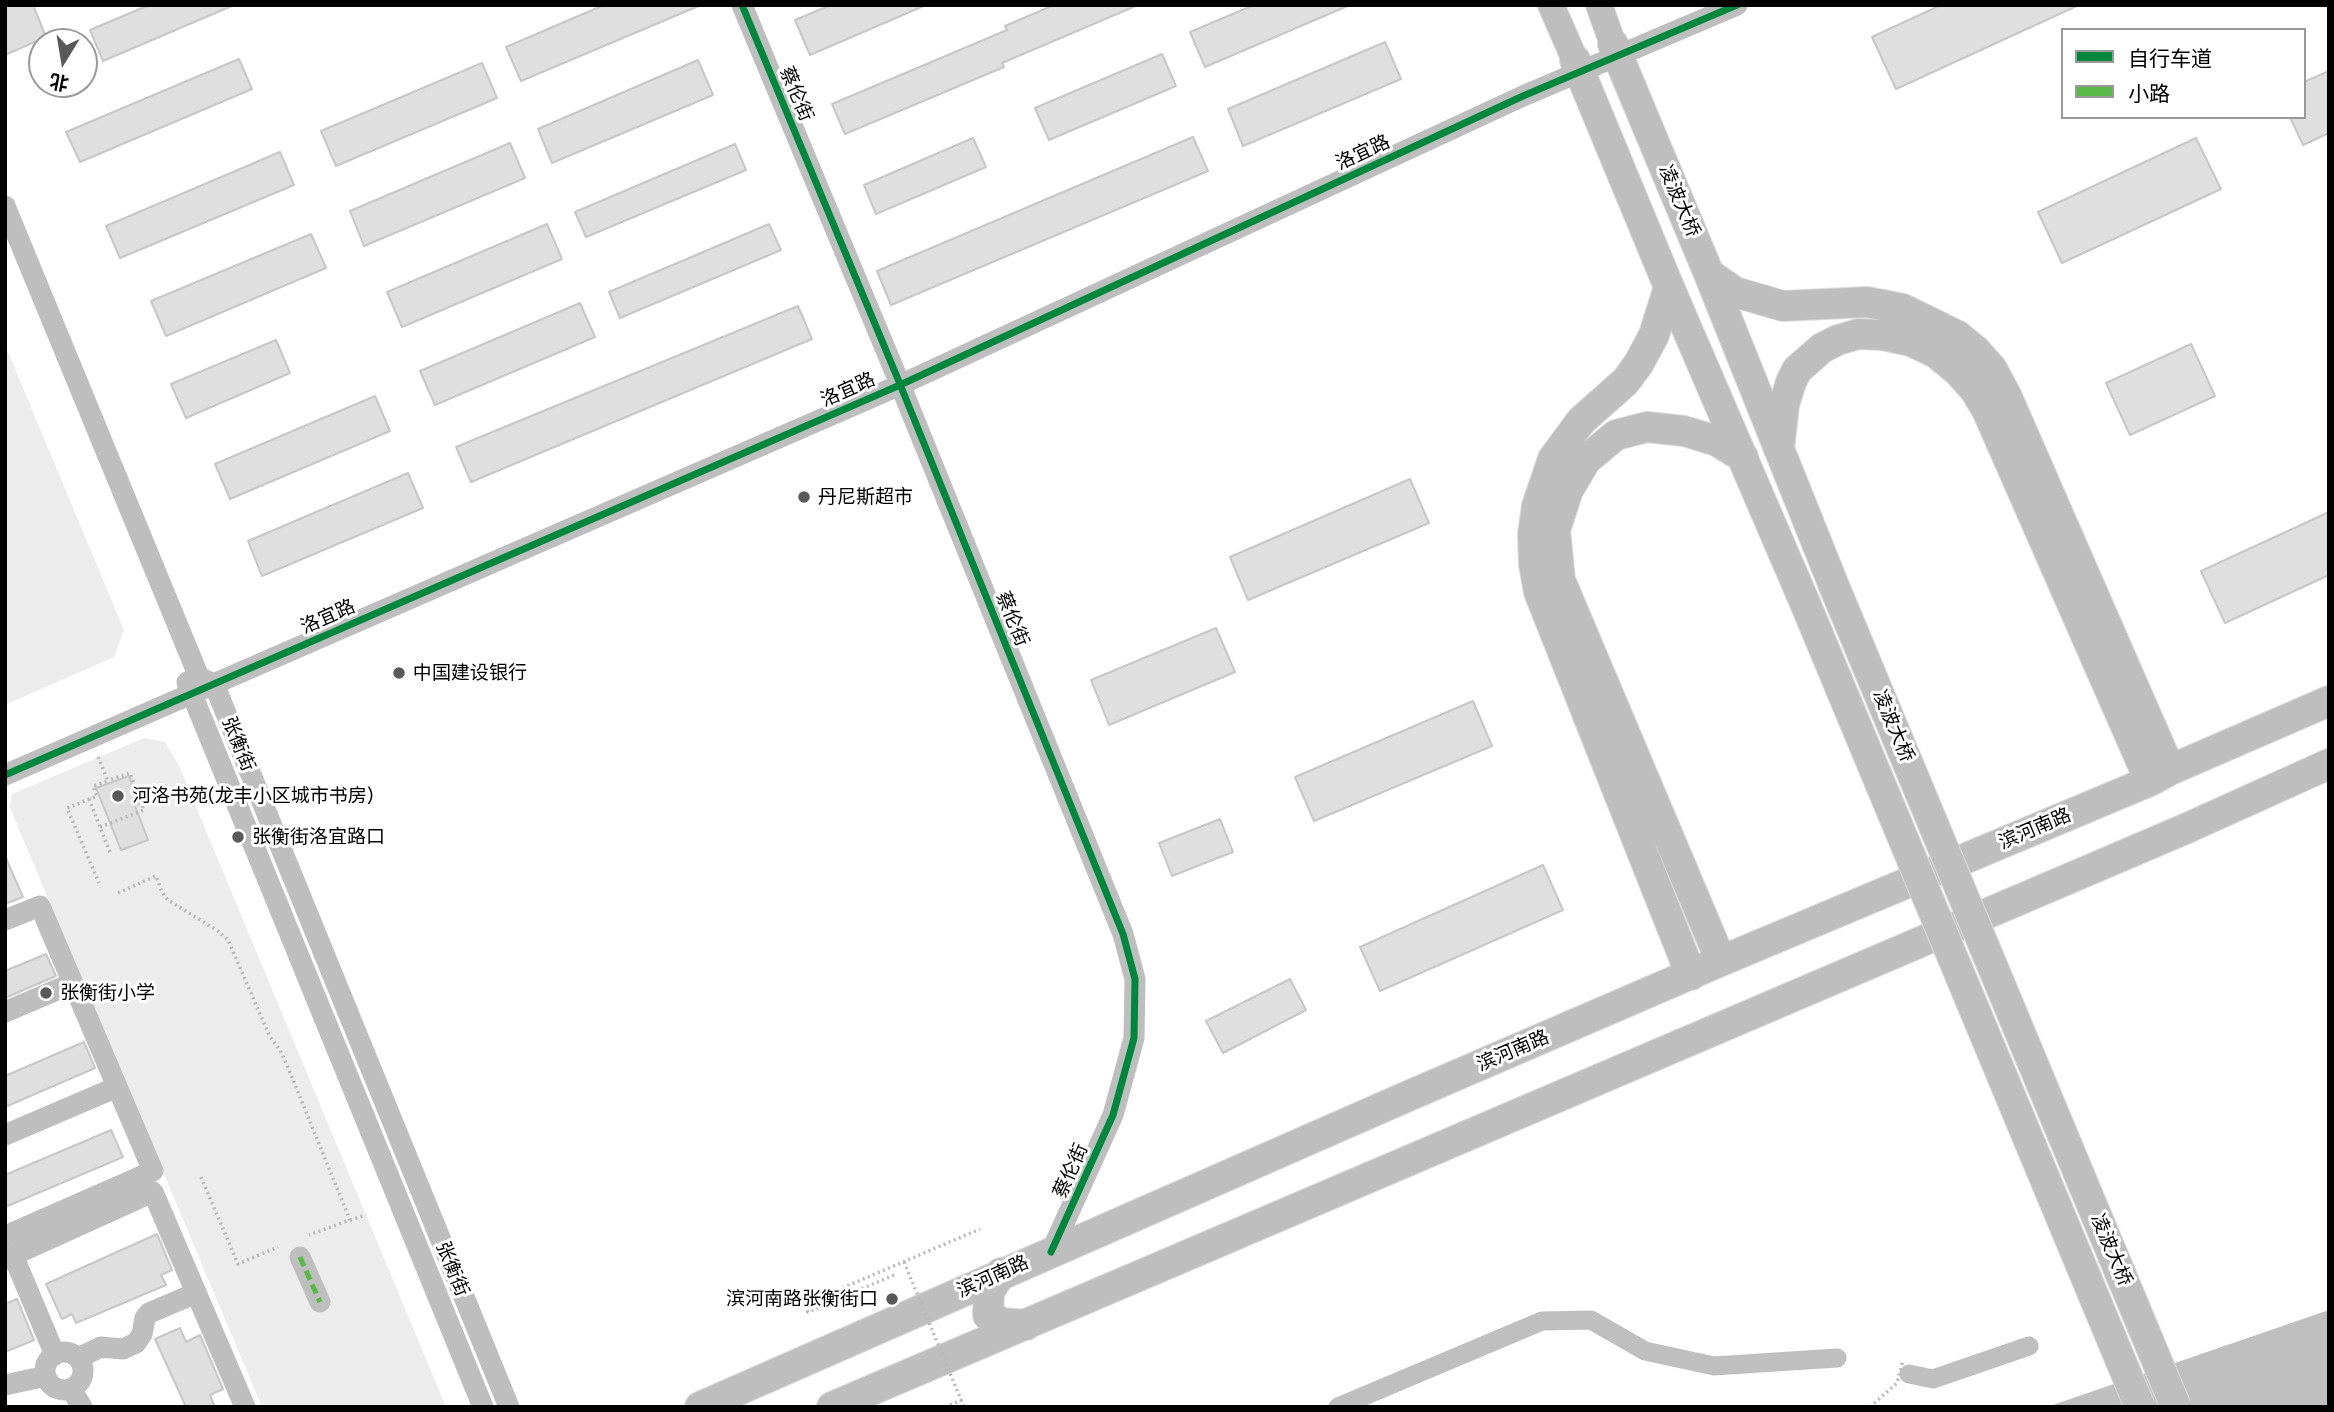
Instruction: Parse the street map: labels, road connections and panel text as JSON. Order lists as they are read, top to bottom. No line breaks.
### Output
{"streets":{"highway":["凌波大桥","滨河南路"],"street":["蔡伦街","洛宜路","张衡街"]},"crossings":[["蔡伦街","洛宜路"],["蔡伦街","滨河南路"],["洛宜路","凌波大桥"],["洛宜路","张衡街"]],"places":["丹尼斯超市","中国建设银行","河洛书苑(龙丰小区城市书房)","张衡街洛宜路口","张衡街小学","滨河南路张衡街口"],"legend":["自行车道","小路"],"north":"bottom"}
